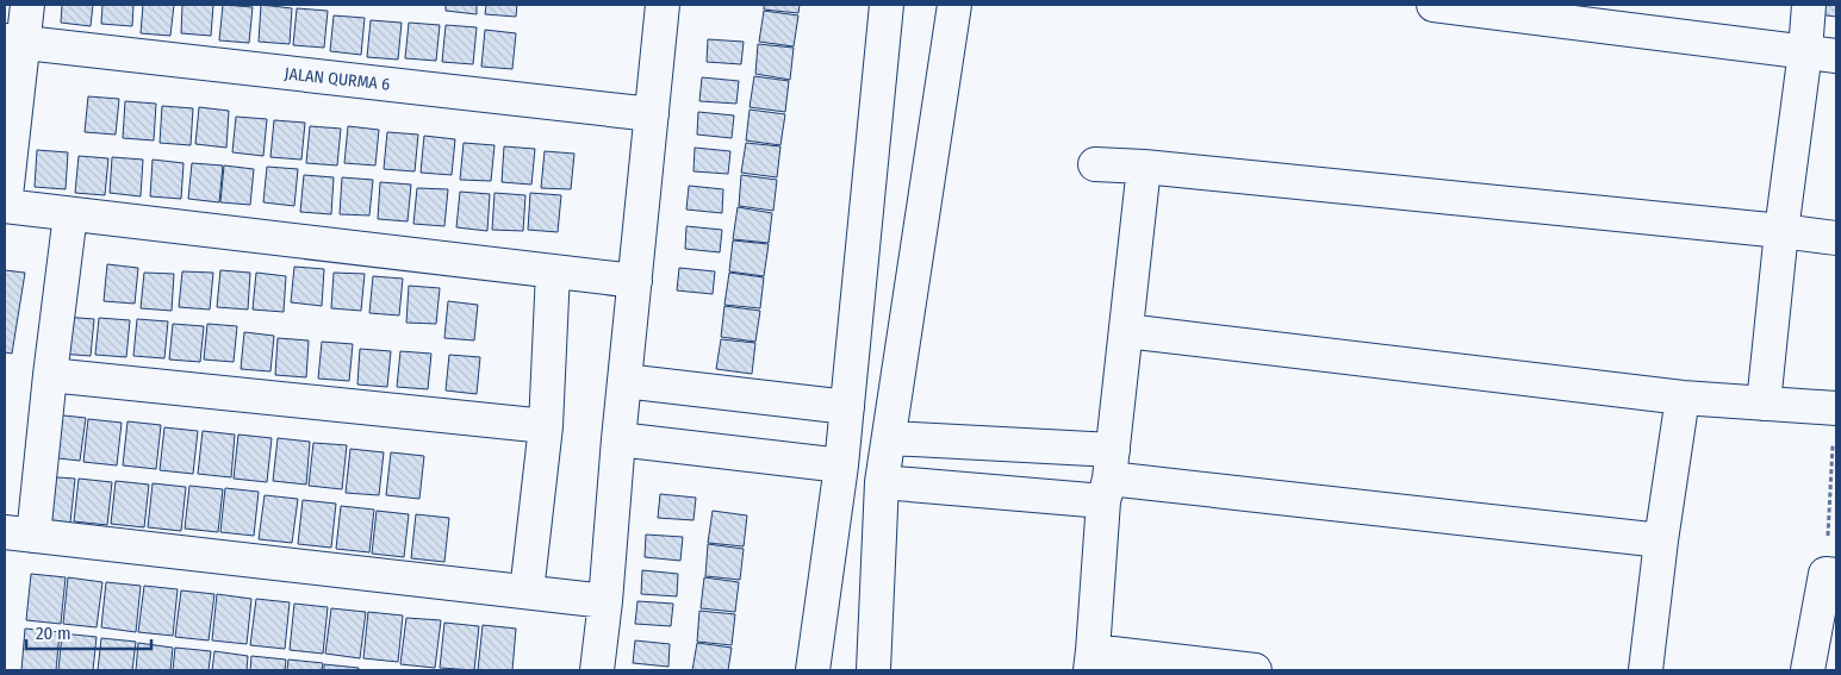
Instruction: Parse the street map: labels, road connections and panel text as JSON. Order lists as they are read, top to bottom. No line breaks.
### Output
{"streets":{"street":["JALAN QURMA 6"]},"scale_bar":"20 m"}
